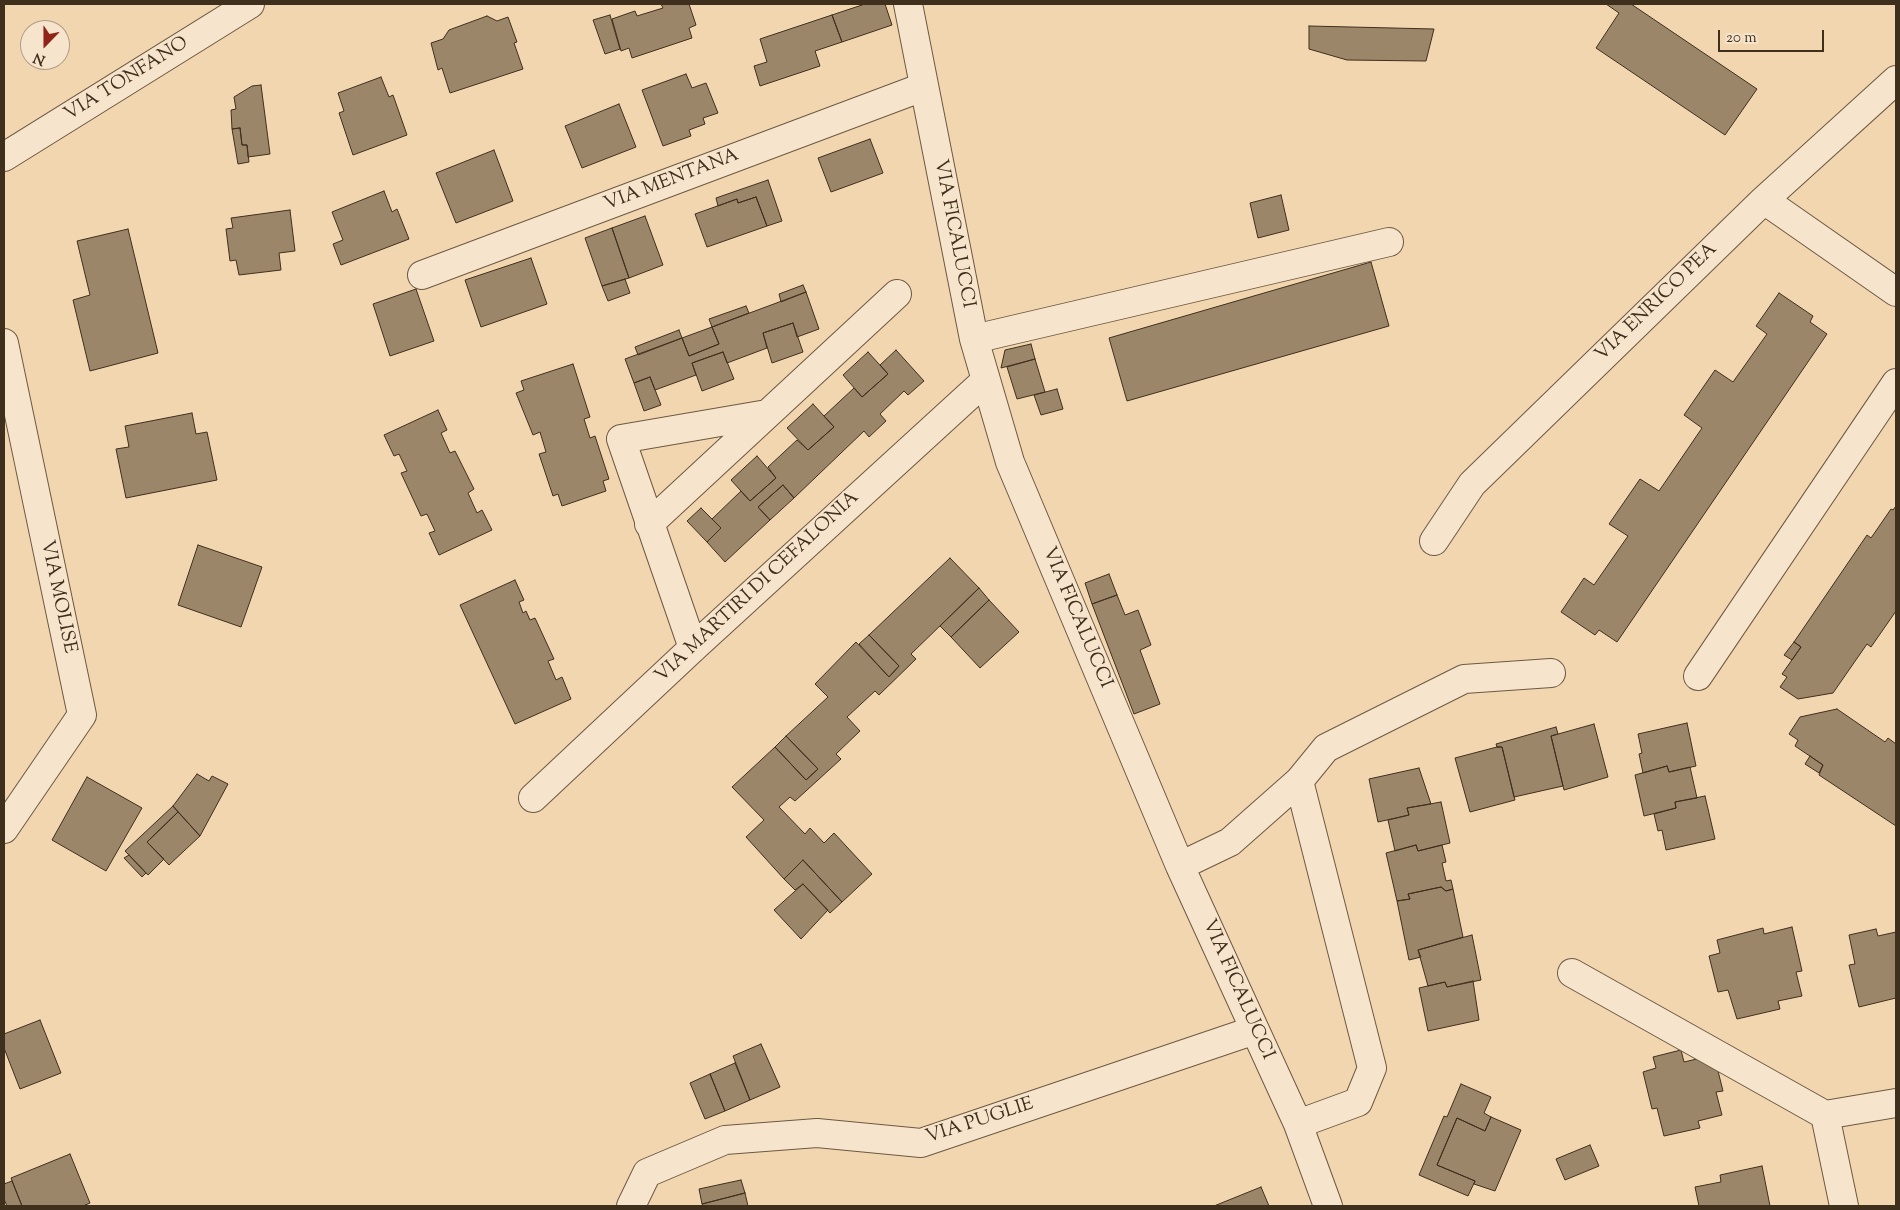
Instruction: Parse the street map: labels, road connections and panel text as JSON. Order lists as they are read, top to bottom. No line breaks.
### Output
{"streets":{"street":["VIA TONFANO","VIA MENTANA","VIA FICALUCCI","VIA ENRICO PEA","VIA MARTIRI DI CEFALONIA","VIA MOLISE","VIA PUGLIE"]},"crossings":[["VIA MENTANA","VIA FICALUCCI"],["VIA FICALUCCI","VIA MARTIRI DI CEFALONIA"],["VIA FICALUCCI","VIA PUGLIE"]],"scale_bar":"20 m","north":"bottom"}
